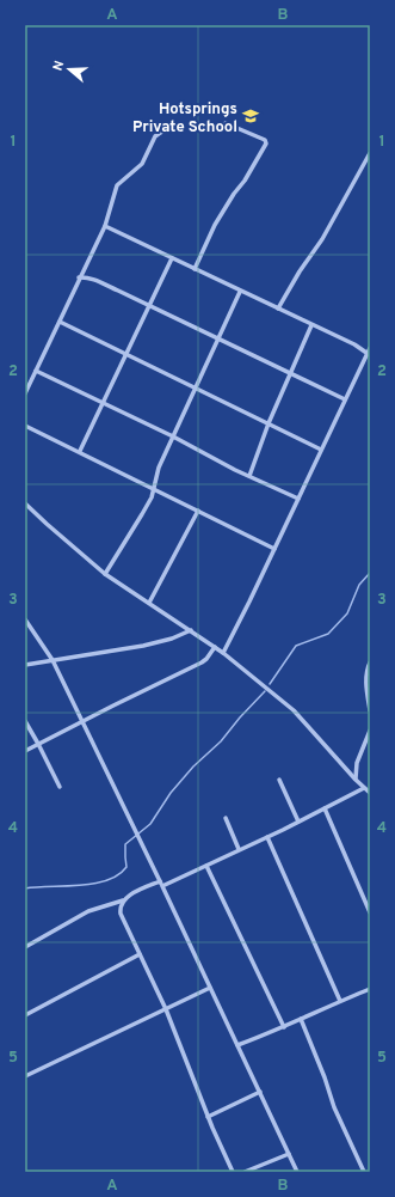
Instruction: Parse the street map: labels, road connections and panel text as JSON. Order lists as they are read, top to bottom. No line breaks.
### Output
{"places":{"school or university":["Hotsprings Private School"]},"north":"left","grid":{"columns":["A","B"],"rows":["1","2","3","4","5"]}}
